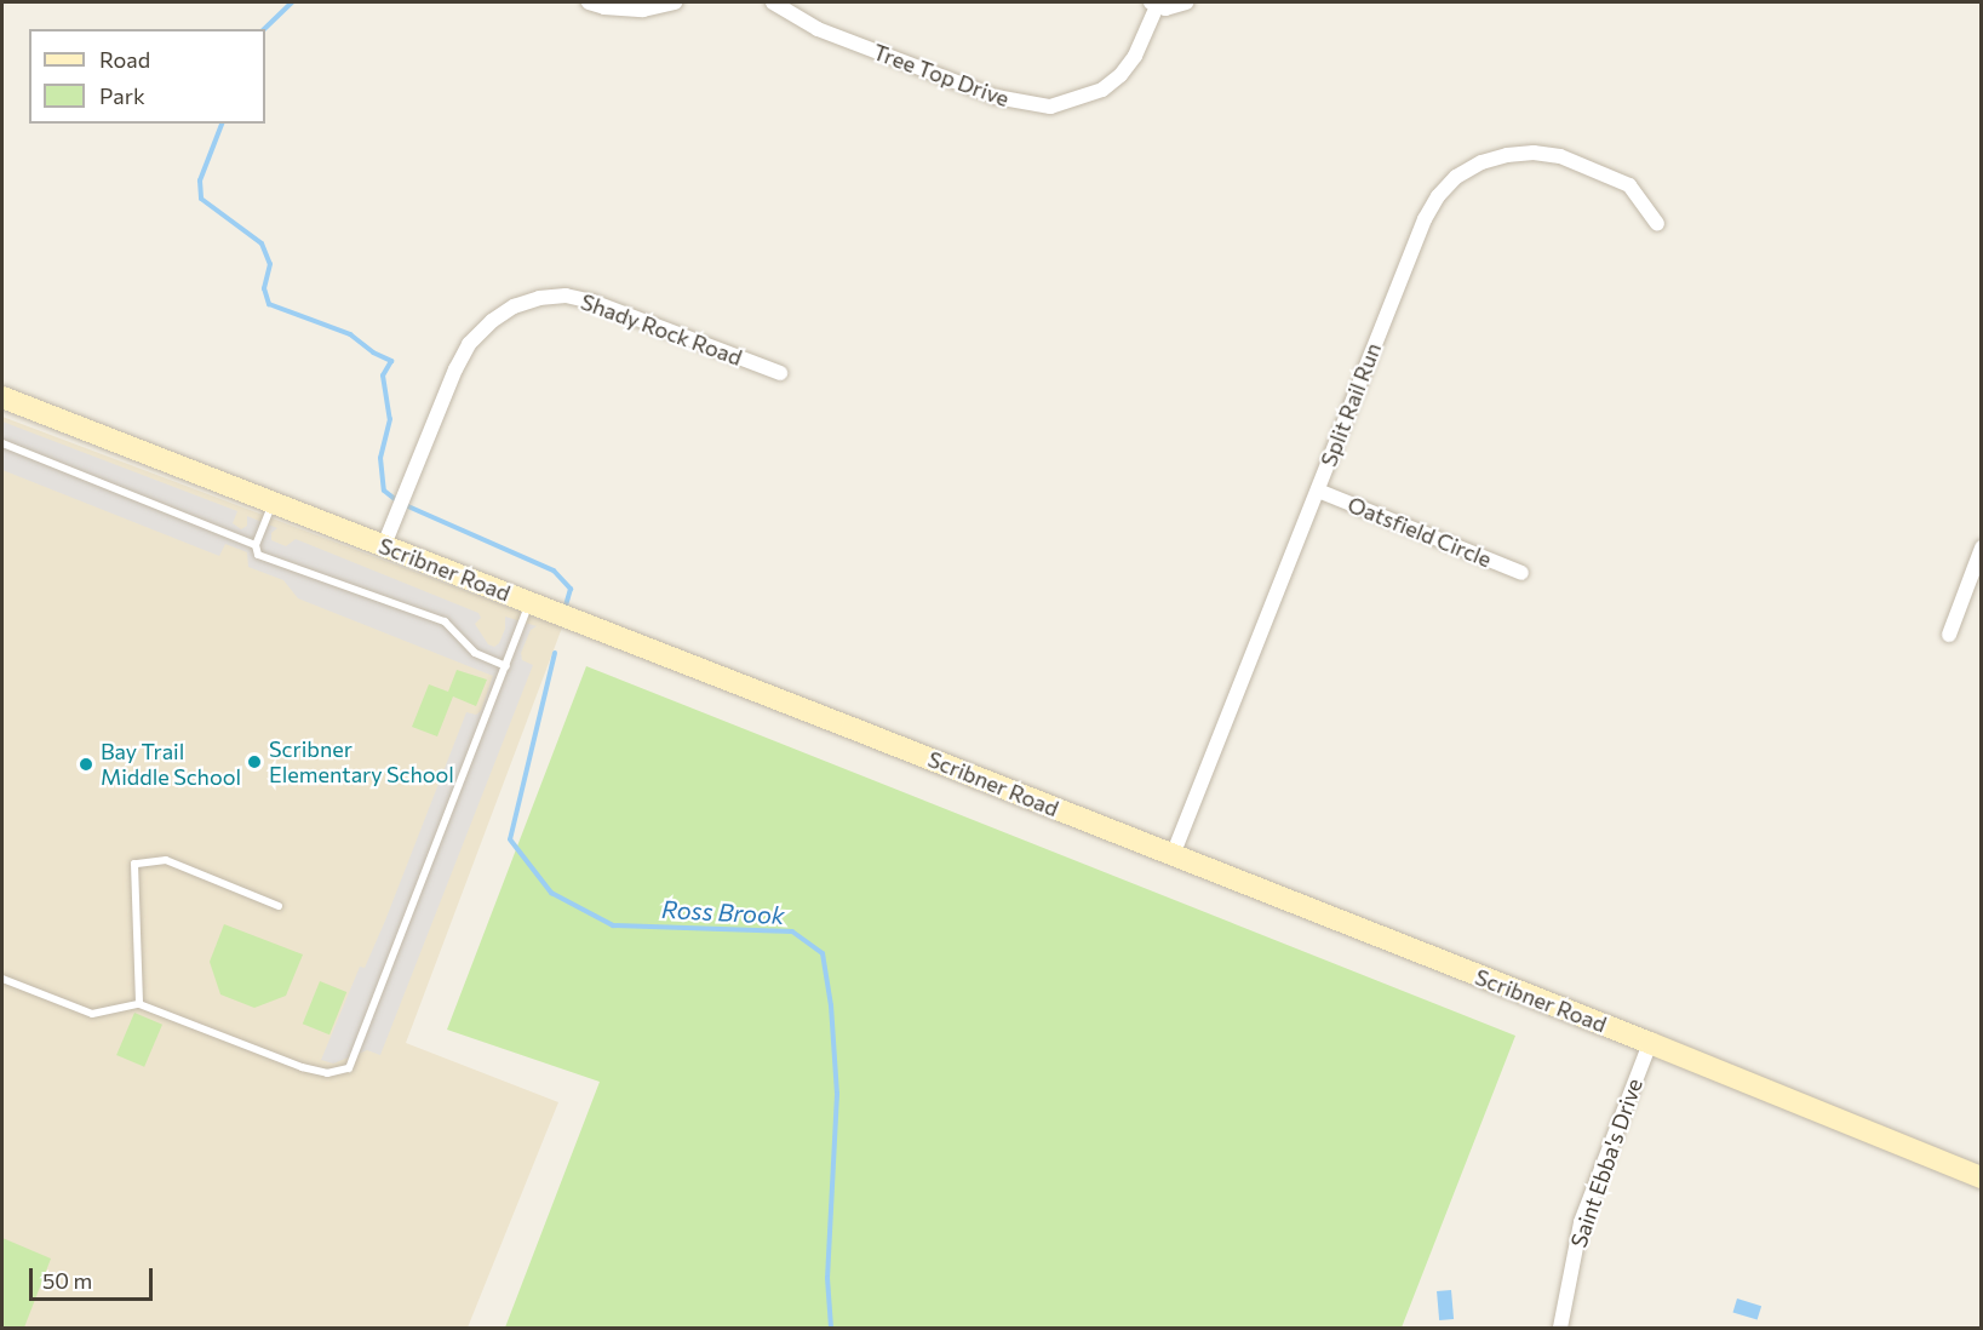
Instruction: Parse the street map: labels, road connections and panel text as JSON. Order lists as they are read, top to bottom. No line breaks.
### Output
{"streets":{"street":["Tree Top Drive","Shady Rock Road","Split Rail Run","Oatsfield Circle","Scribner Road","Saint Ebba's Drive"]},"crossings":[["Shady Rock Road","Scribner Road"],["Split Rail Run","Oatsfield Circle"],["Split Rail Run","Scribner Road"],["Scribner Road","Saint Ebba's Drive"]],"water":["Ross Brook"],"places":["Scribner Elementary School","Bay Trail Middle School"],"legend":["Road","Park"],"scale_bar":"50 m"}
